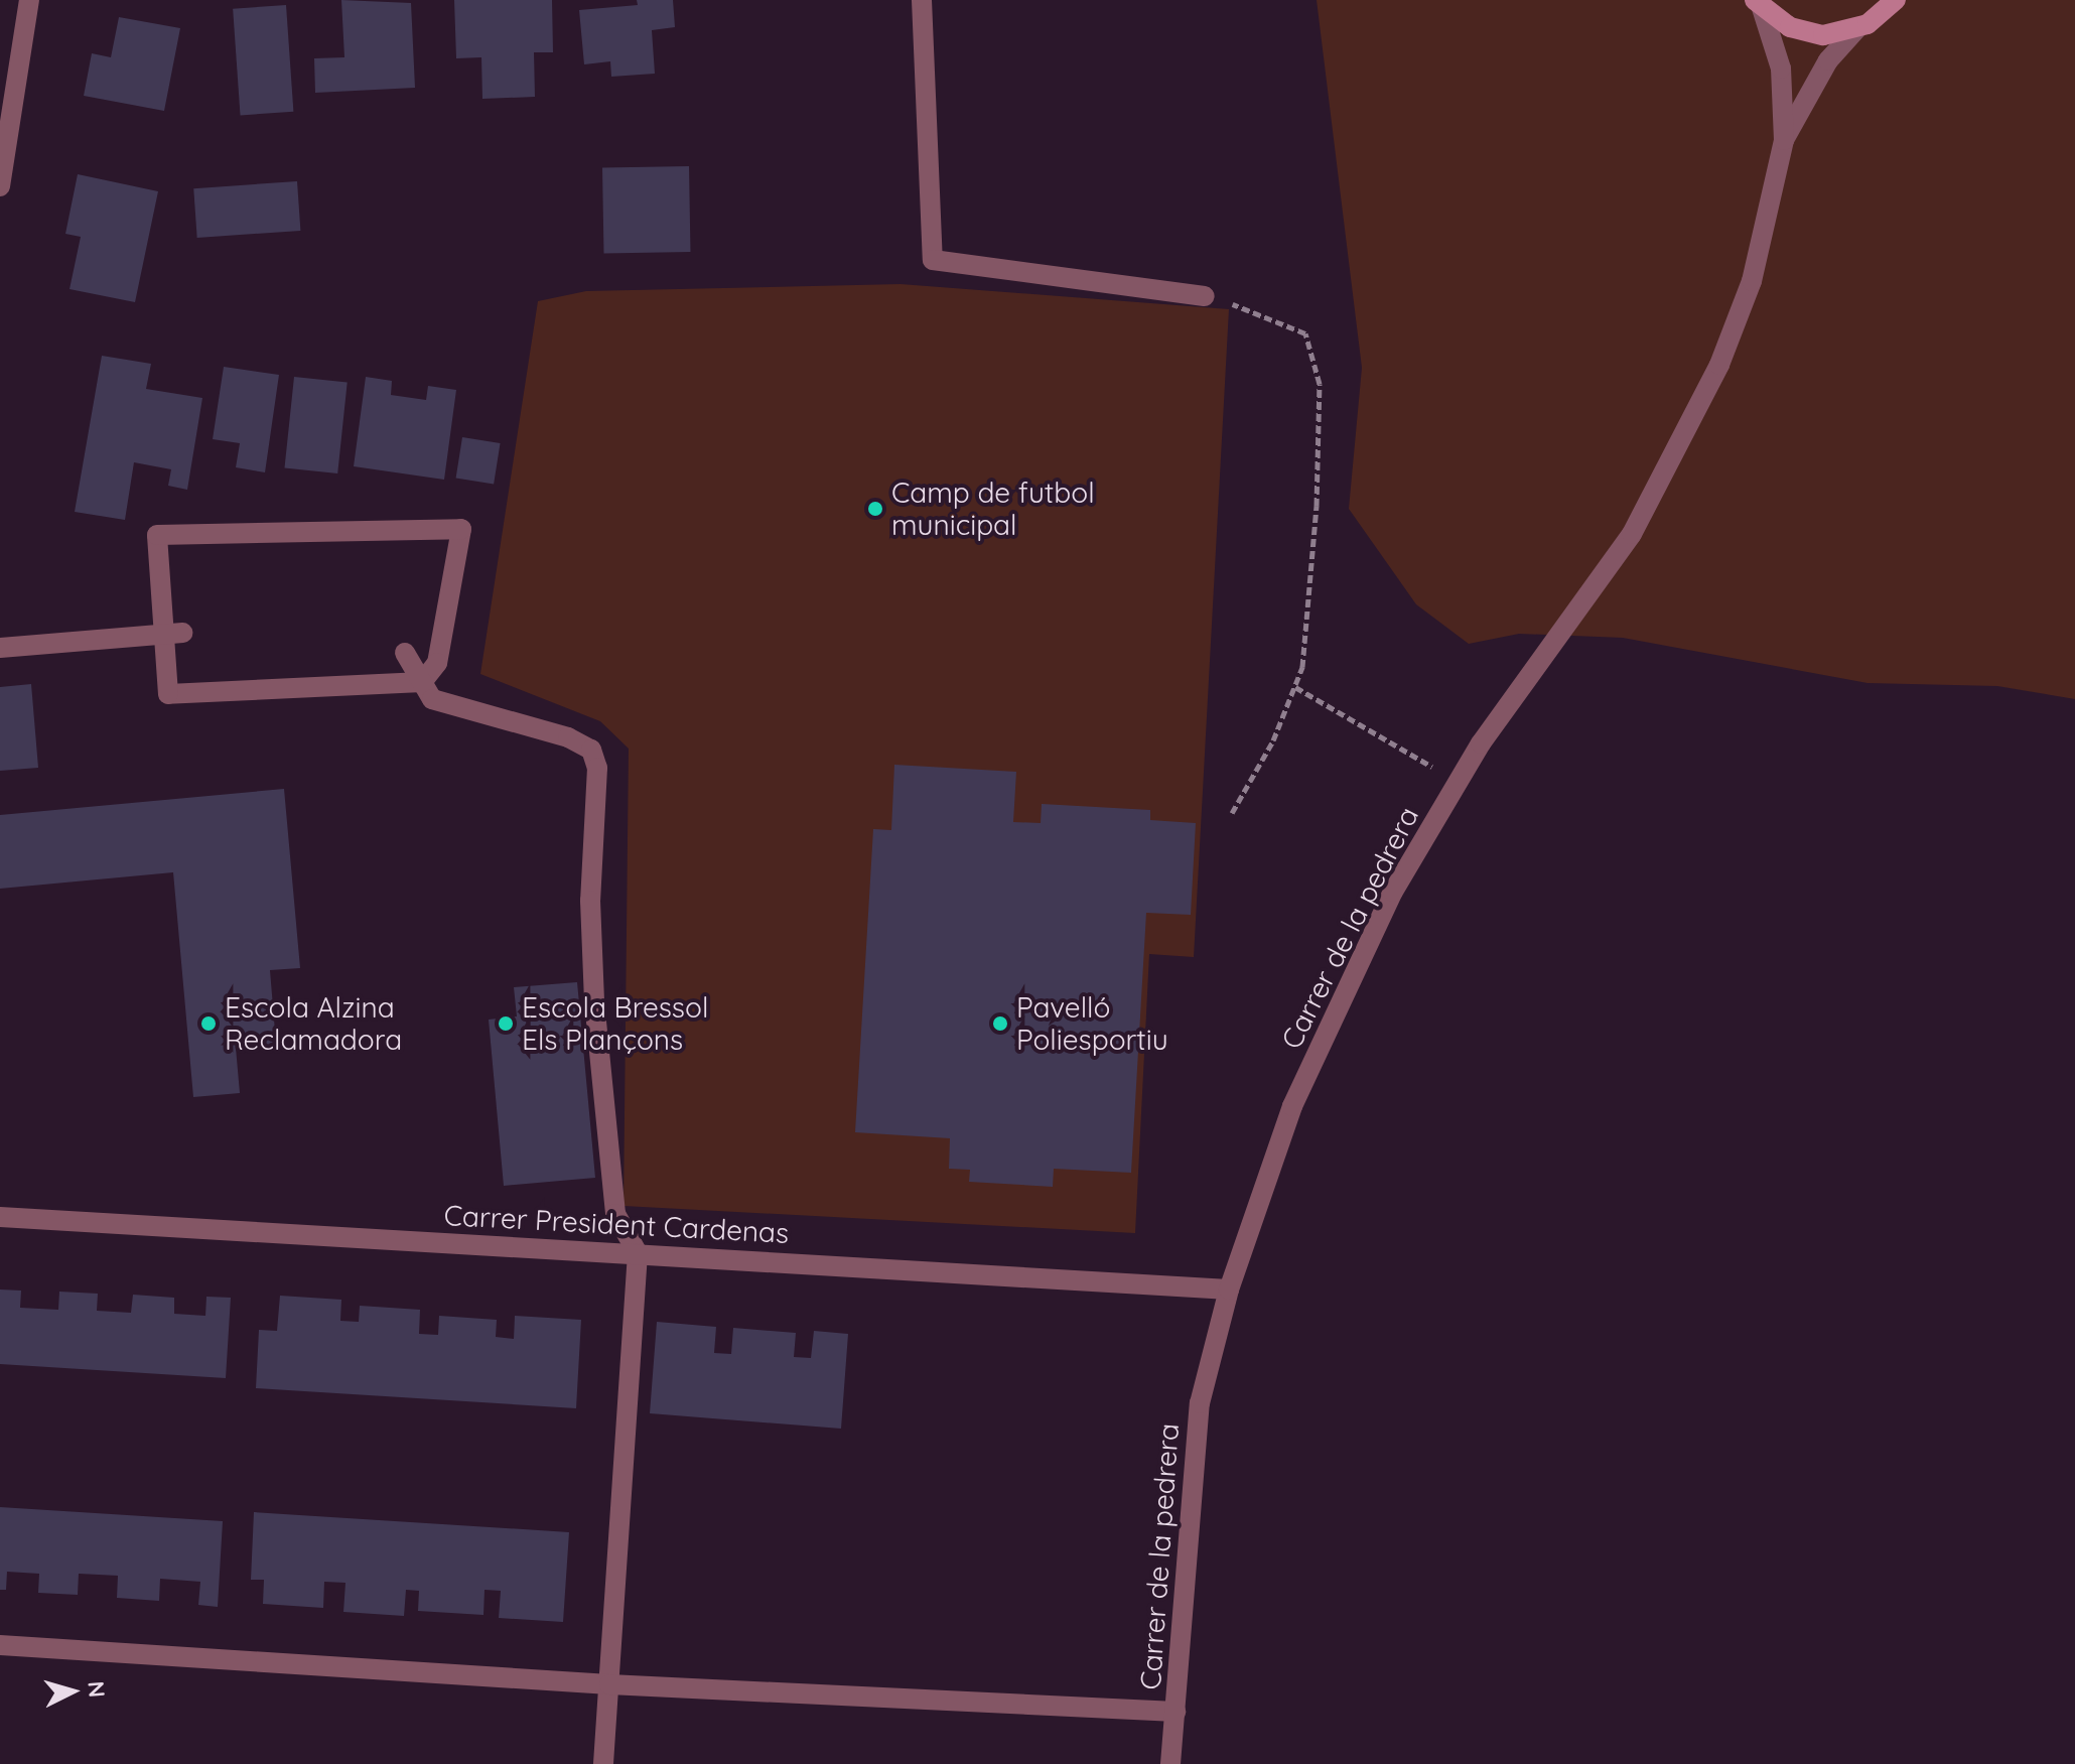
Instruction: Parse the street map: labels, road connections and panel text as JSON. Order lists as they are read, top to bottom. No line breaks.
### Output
{"streets":{"street":["Carrer de la pedrera","Carrer President Cardenas"]},"crossings":[["Carrer de la pedrera","Carrer President Cardenas"]],"places":["Camp de futbol municipal","Escola Alzina Reclamadora","Escola Bressol Els Plançons","Pavelló Poliesportiu"],"north":"right"}
